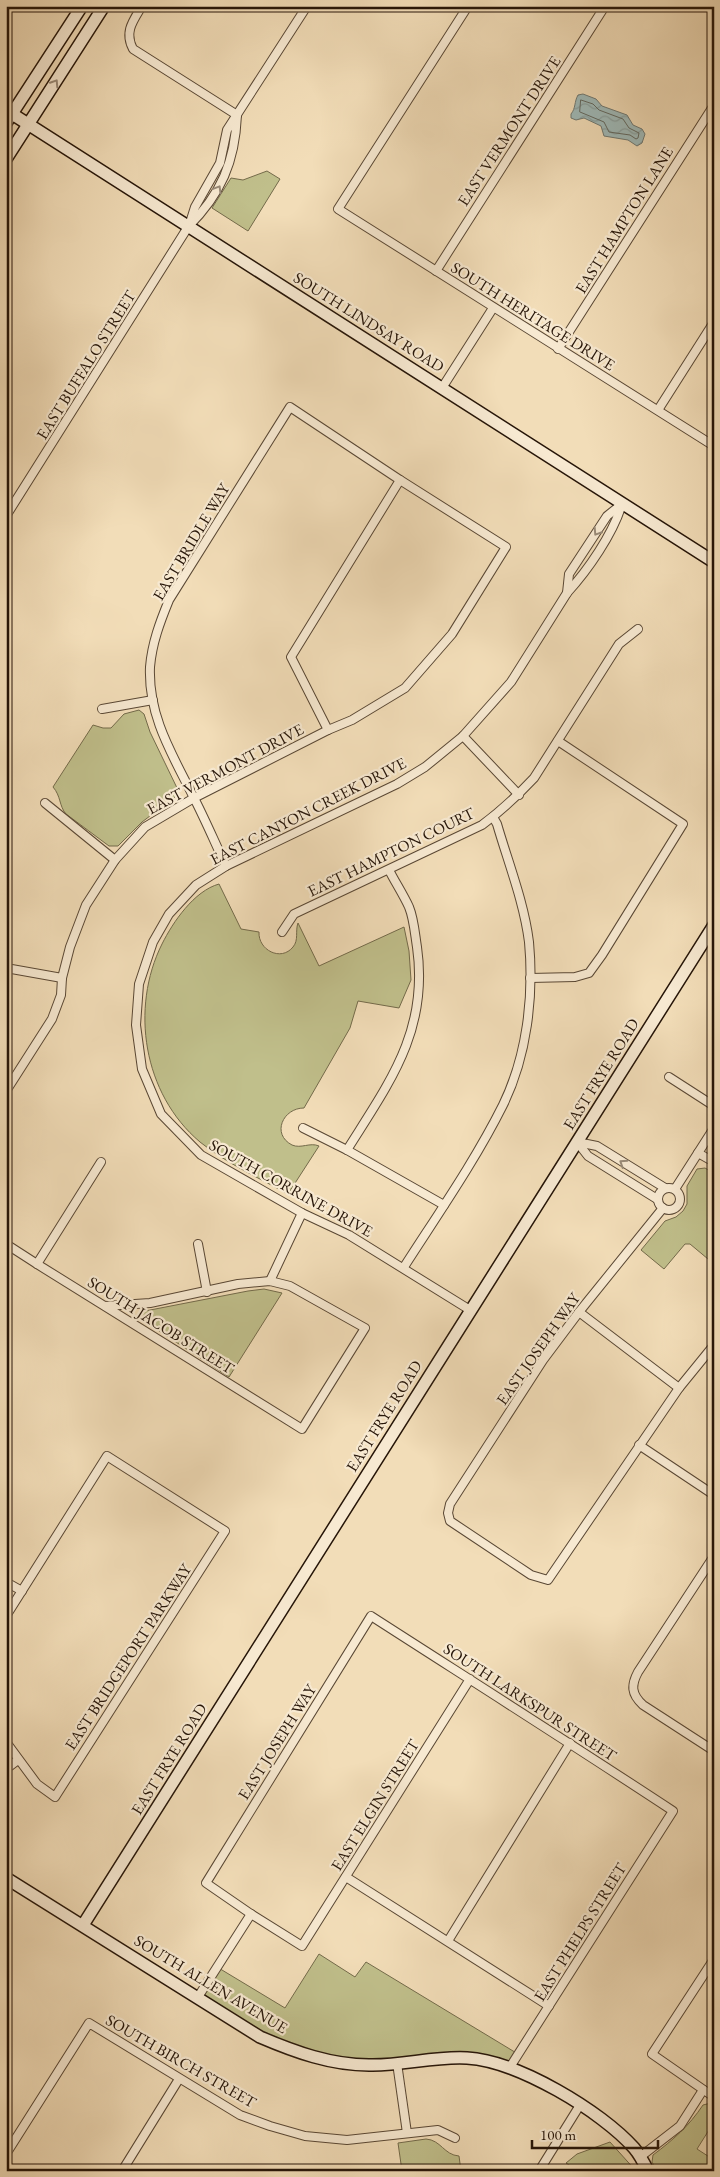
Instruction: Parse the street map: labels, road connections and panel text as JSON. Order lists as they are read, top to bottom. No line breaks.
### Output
{"streets":{"street":["EAST VERMONT DRIVE","EAST HAMPTON LANE","SOUTH HERITAGE DRIVE","SOUTH LINDSAY ROAD","EAST BUFFALO STREET","EAST BRIDLE WAY","EAST CANYON CREEK DRIVE","EAST HAMPTON COURT","EAST FRYE ROAD","SOUTH CORRINE DRIVE","SOUTH JACOB STREET","EAST JOSEPH WAY","EAST BRIDGEPORT PARKWAY","SOUTH LARKSPUR STREET","EAST ELGIN STREET","EAST PHELPS STREET","SOUTH ALLEN AVENUE","SOUTH BIRCH STREET"]},"crossings":[["EAST VERMONT DRIVE","SOUTH HERITAGE DRIVE"],["EAST VERMONT DRIVE","EAST BRIDLE WAY"],["EAST HAMPTON LANE","SOUTH HERITAGE DRIVE"],["SOUTH LINDSAY ROAD","EAST BUFFALO STREET"],["SOUTH LINDSAY ROAD","EAST CANYON CREEK DRIVE"],["EAST BRIDLE WAY","EAST CANYON CREEK DRIVE"],["EAST CANYON CREEK DRIVE","SOUTH CORRINE DRIVE"],["EAST FRYE ROAD","SOUTH CORRINE DRIVE"],["EAST FRYE ROAD","SOUTH ALLEN AVENUE"],["EAST JOSEPH WAY","SOUTH LARKSPUR STREET"],["EAST JOSEPH WAY","EAST ELGIN STREET"],["SOUTH LARKSPUR STREET","EAST ELGIN STREET"],["SOUTH LARKSPUR STREET","EAST PHELPS STREET"],["EAST PHELPS STREET","SOUTH ALLEN AVENUE"]],"scale_bar":"100 m"}
